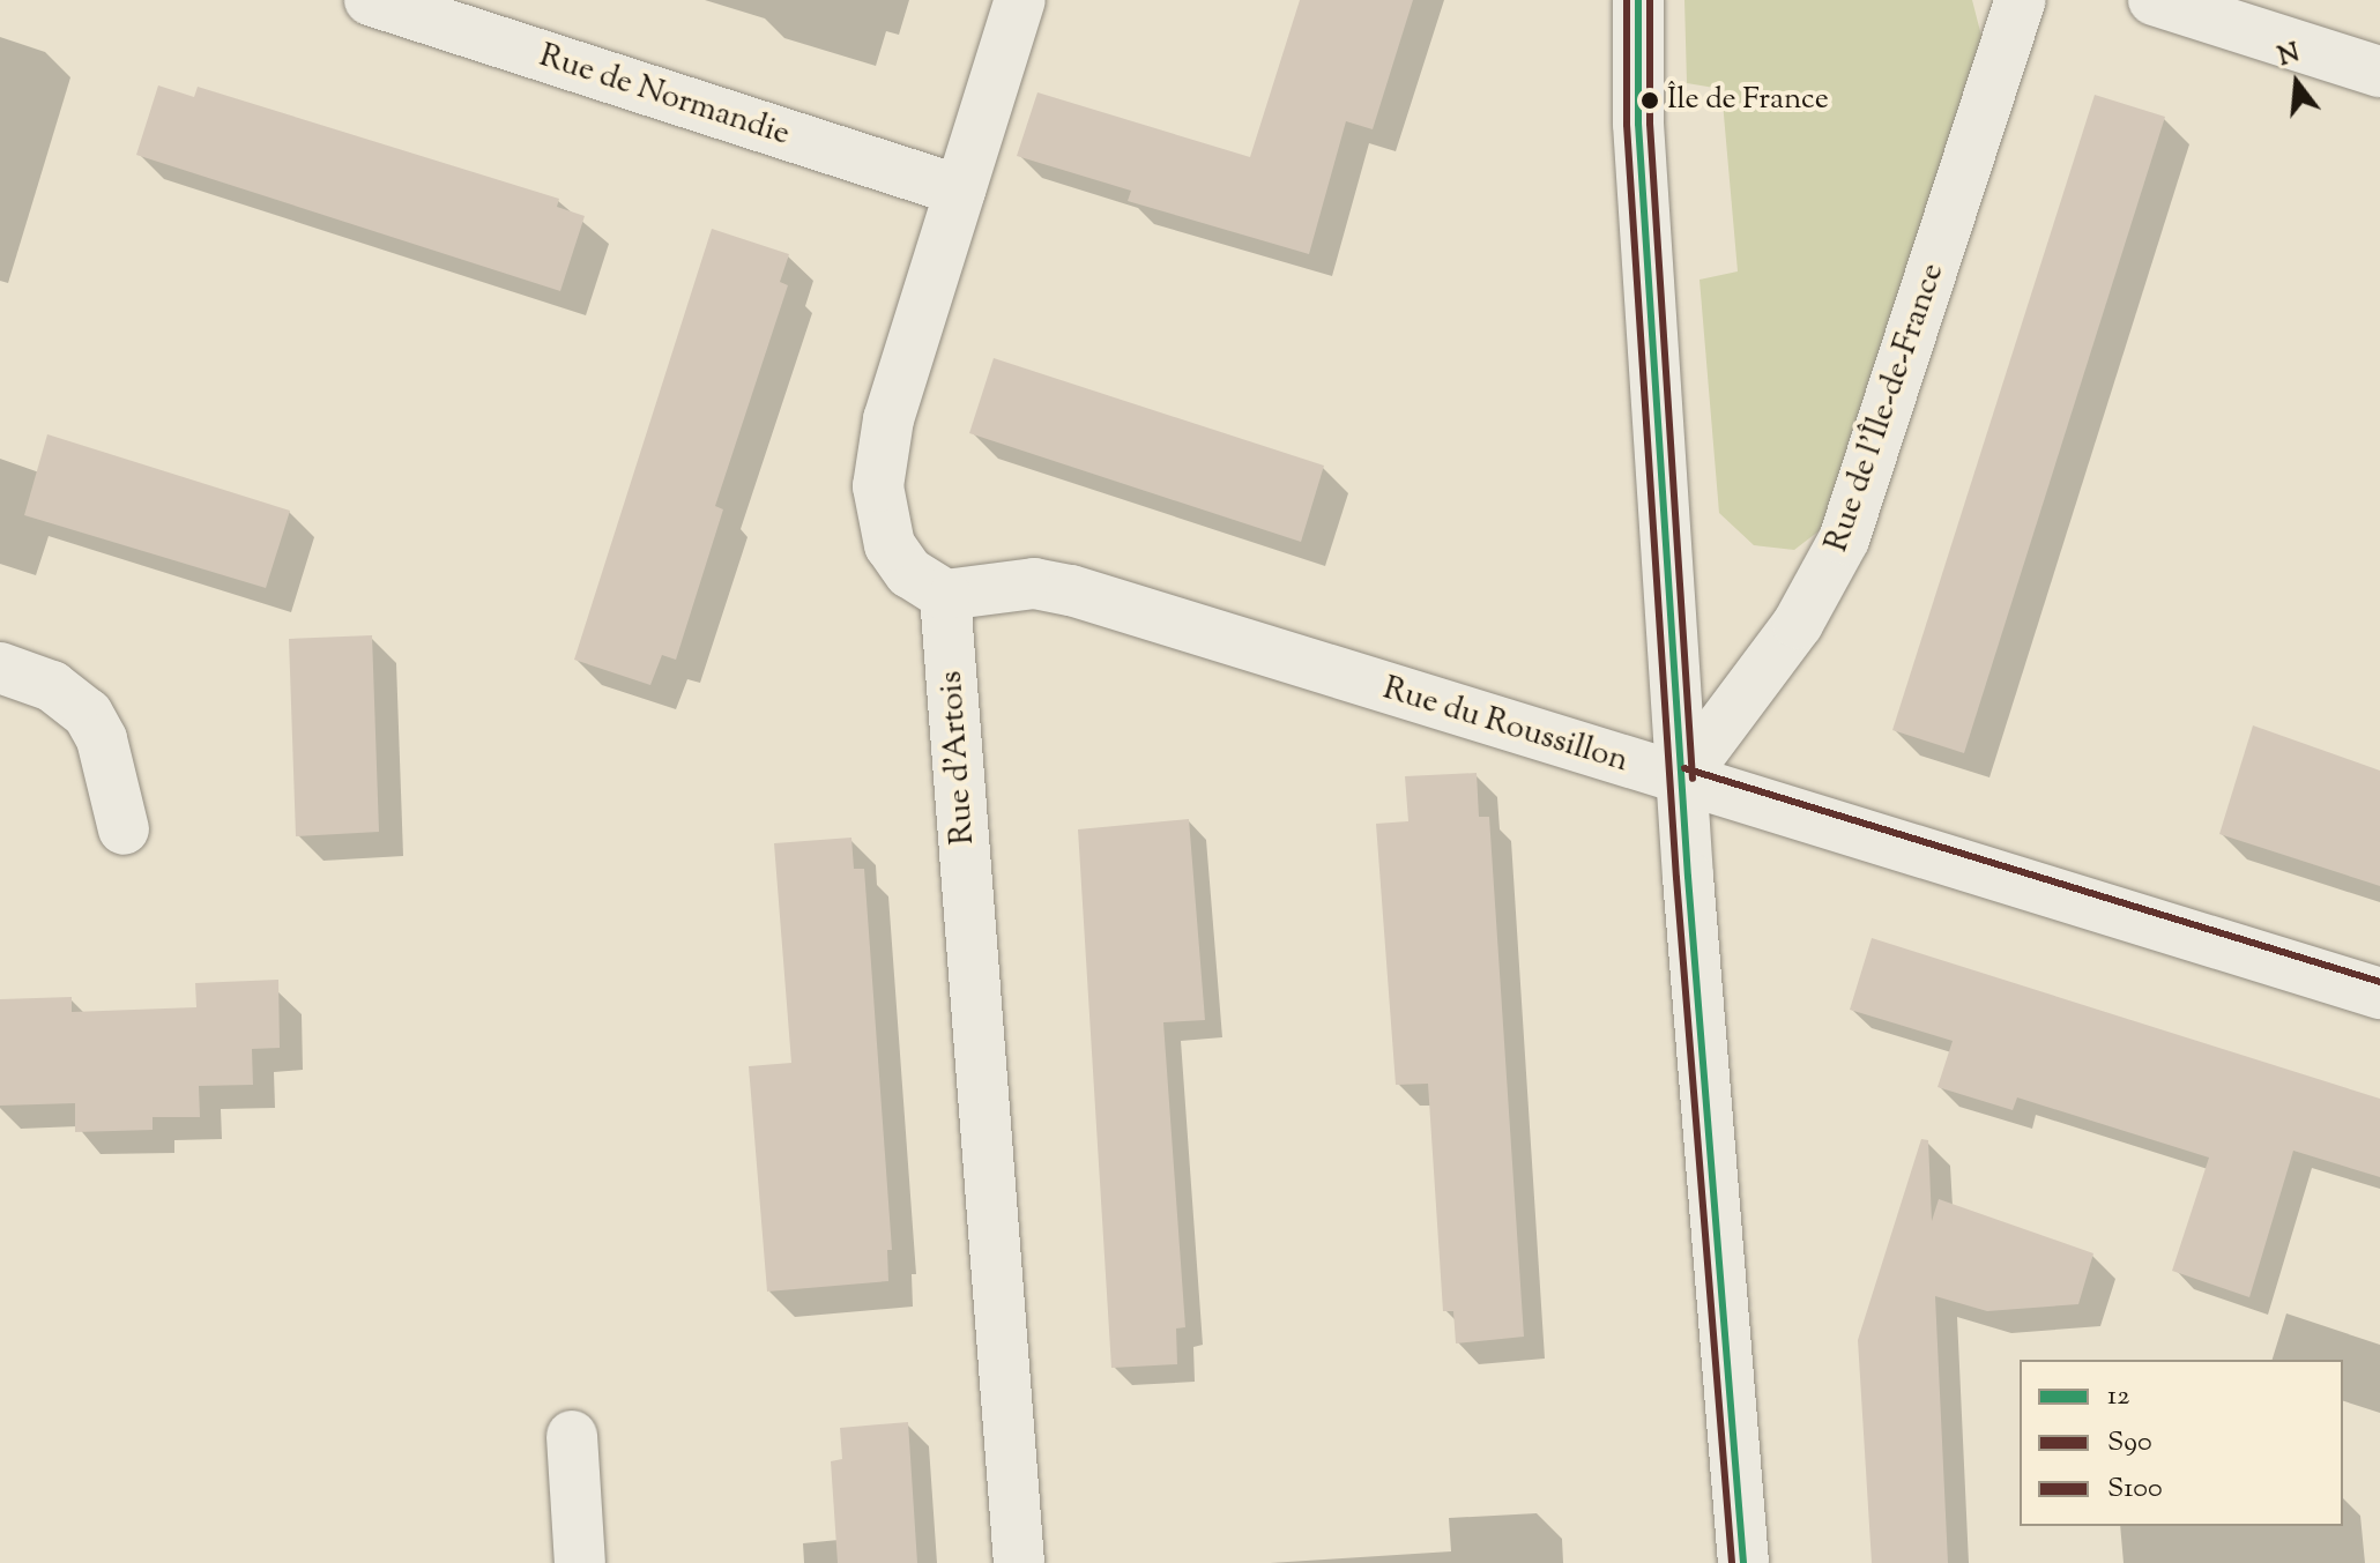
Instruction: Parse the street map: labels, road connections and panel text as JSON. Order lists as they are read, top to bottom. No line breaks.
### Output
{"streets":{"street":["Rue de Normandie","Rue de l'Île-de-France","Rue du Roussillon","Rue d'Artois"]},"crossings":[["Rue de l'Île-de-France","Rue du Roussillon"],["Rue du Roussillon","Rue d'Artois"]],"places":["Île de France"],"lines":["transit line 12","transit line S90","transit line S100"],"legend":["12","S90","S100"],"north":"top"}
